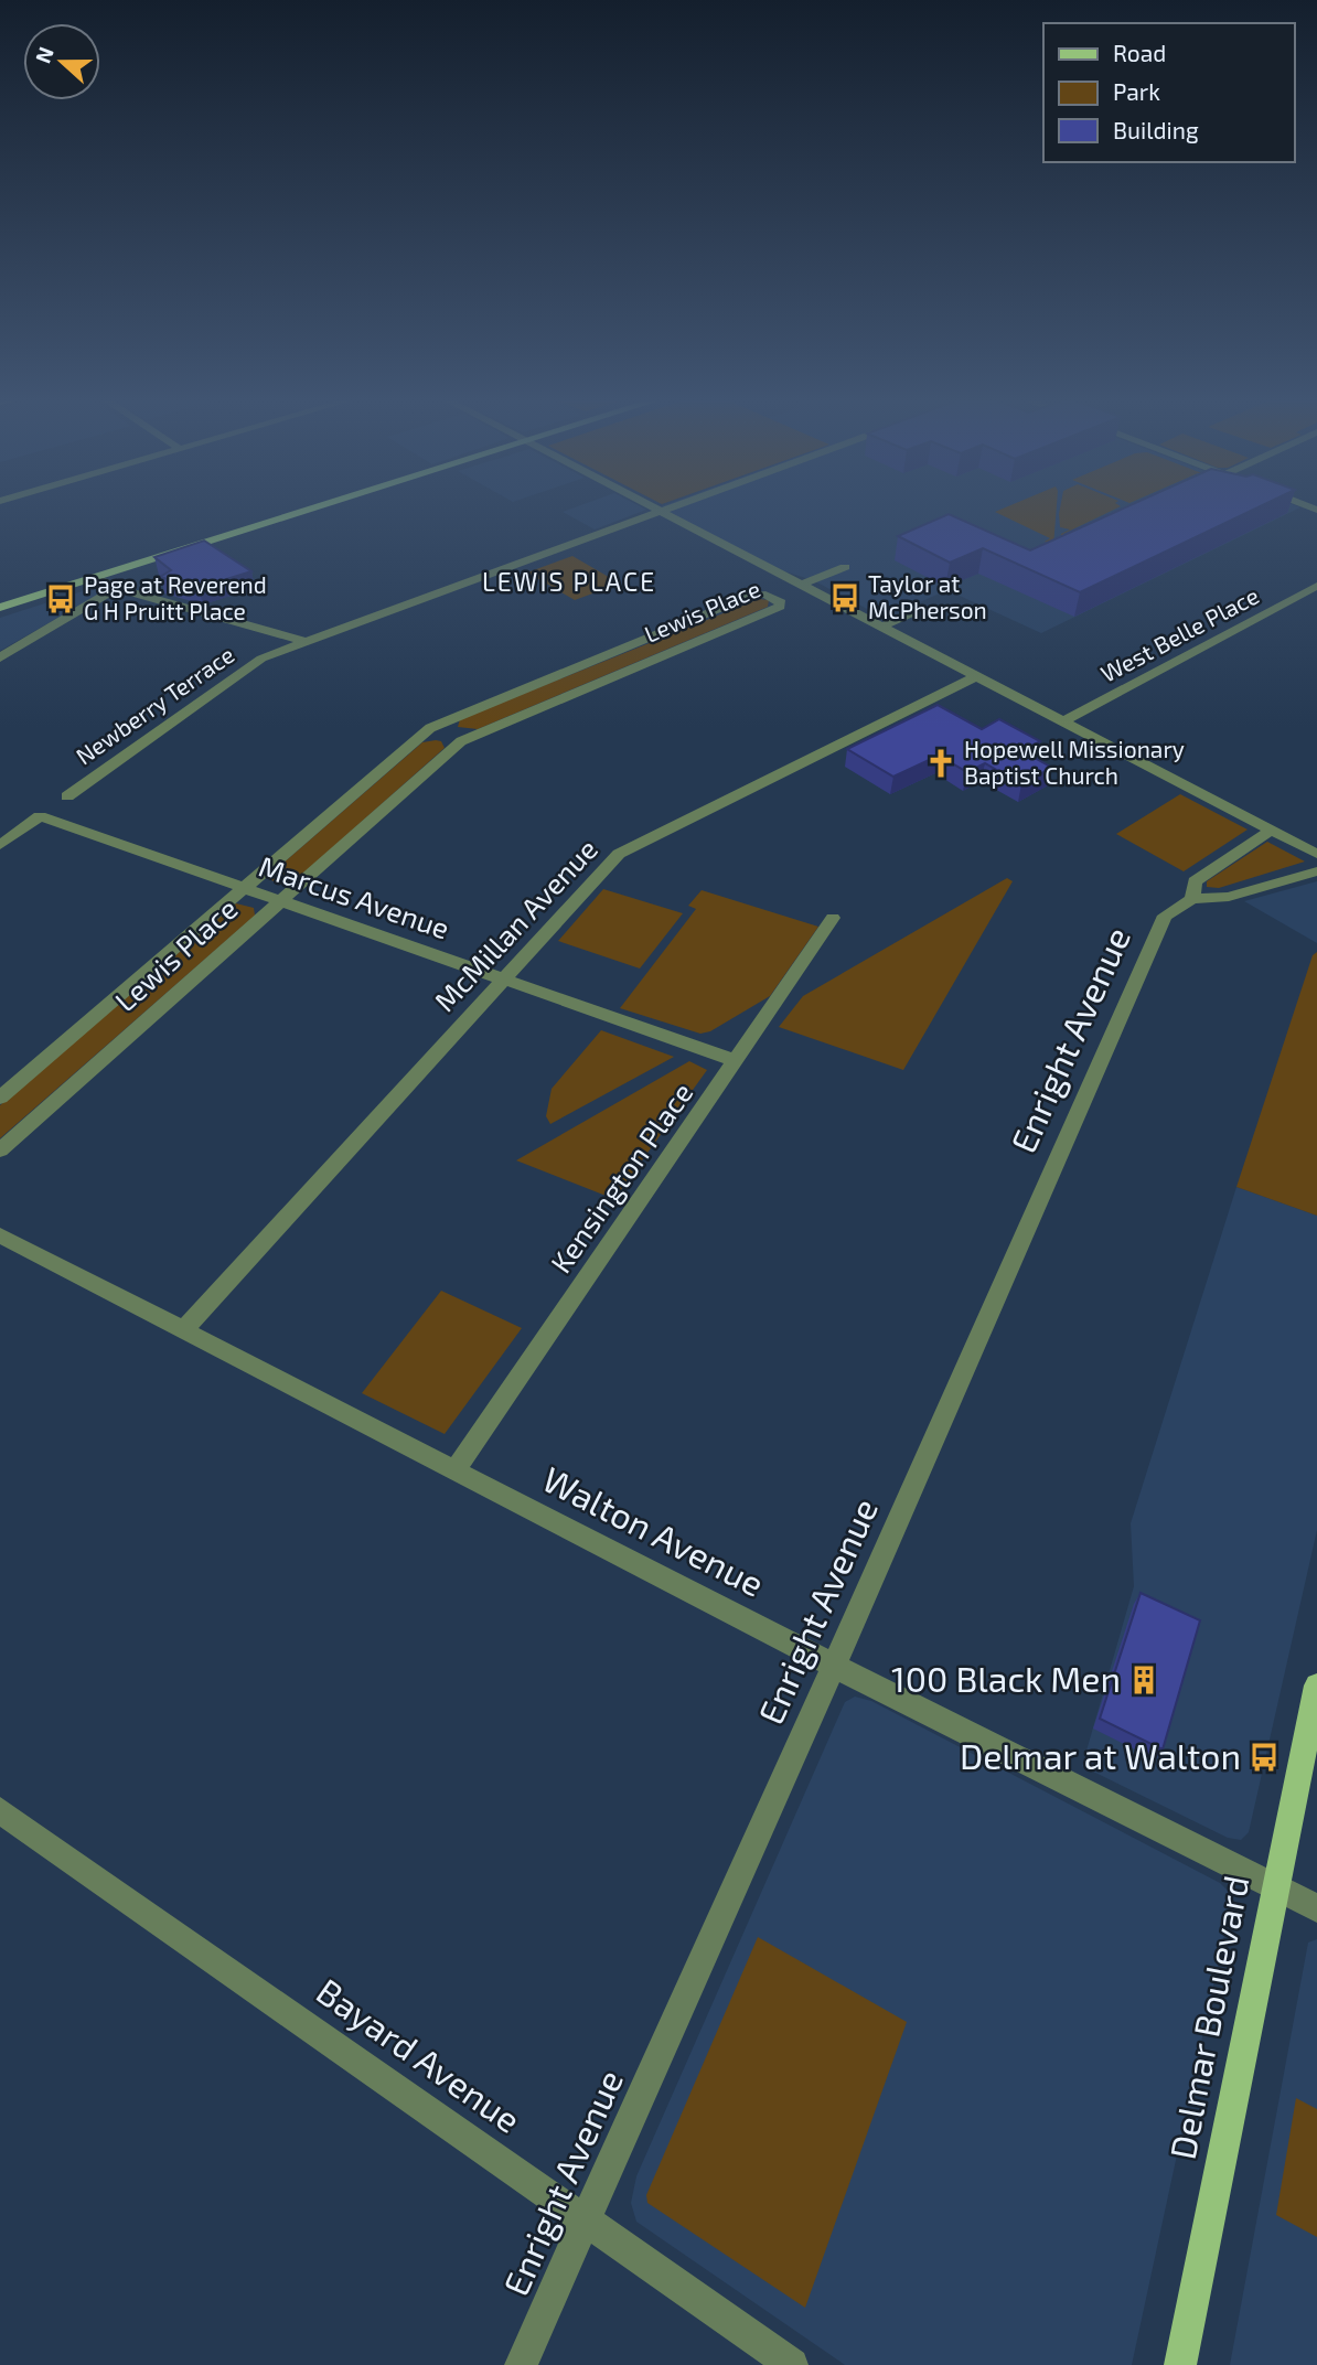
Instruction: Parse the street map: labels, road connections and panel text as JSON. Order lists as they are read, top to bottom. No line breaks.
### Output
{"streets":{"main road":["Delmar Boulevard"],"street":["Lewis Place","West Belle Place","Newberry Terrace","Marcus Avenue","McMillan Avenue","Enright Avenue","Kensington Place","Walton Avenue","Bayard Avenue"]},"crossings":[["Lewis Place","Marcus Avenue"],["Marcus Avenue","McMillan Avenue"],["Marcus Avenue","Kensington Place"],["McMillan Avenue","Walton Avenue"],["Enright Avenue","Walton Avenue"],["Enright Avenue","Bayard Avenue"],["Kensington Place","Walton Avenue"],["Walton Avenue","Delmar Boulevard"]],"districts":["LEWIS PLACE"],"places":{"bus stop":["Taylor at McPherson","Page at Reverend G H Pruitt Place","Delmar at Walton"],"church":["Hopewell Missionary Baptist Church"],"building":["100 Black Men"]},"legend":["Road","Park","Building"],"north":"left"}
